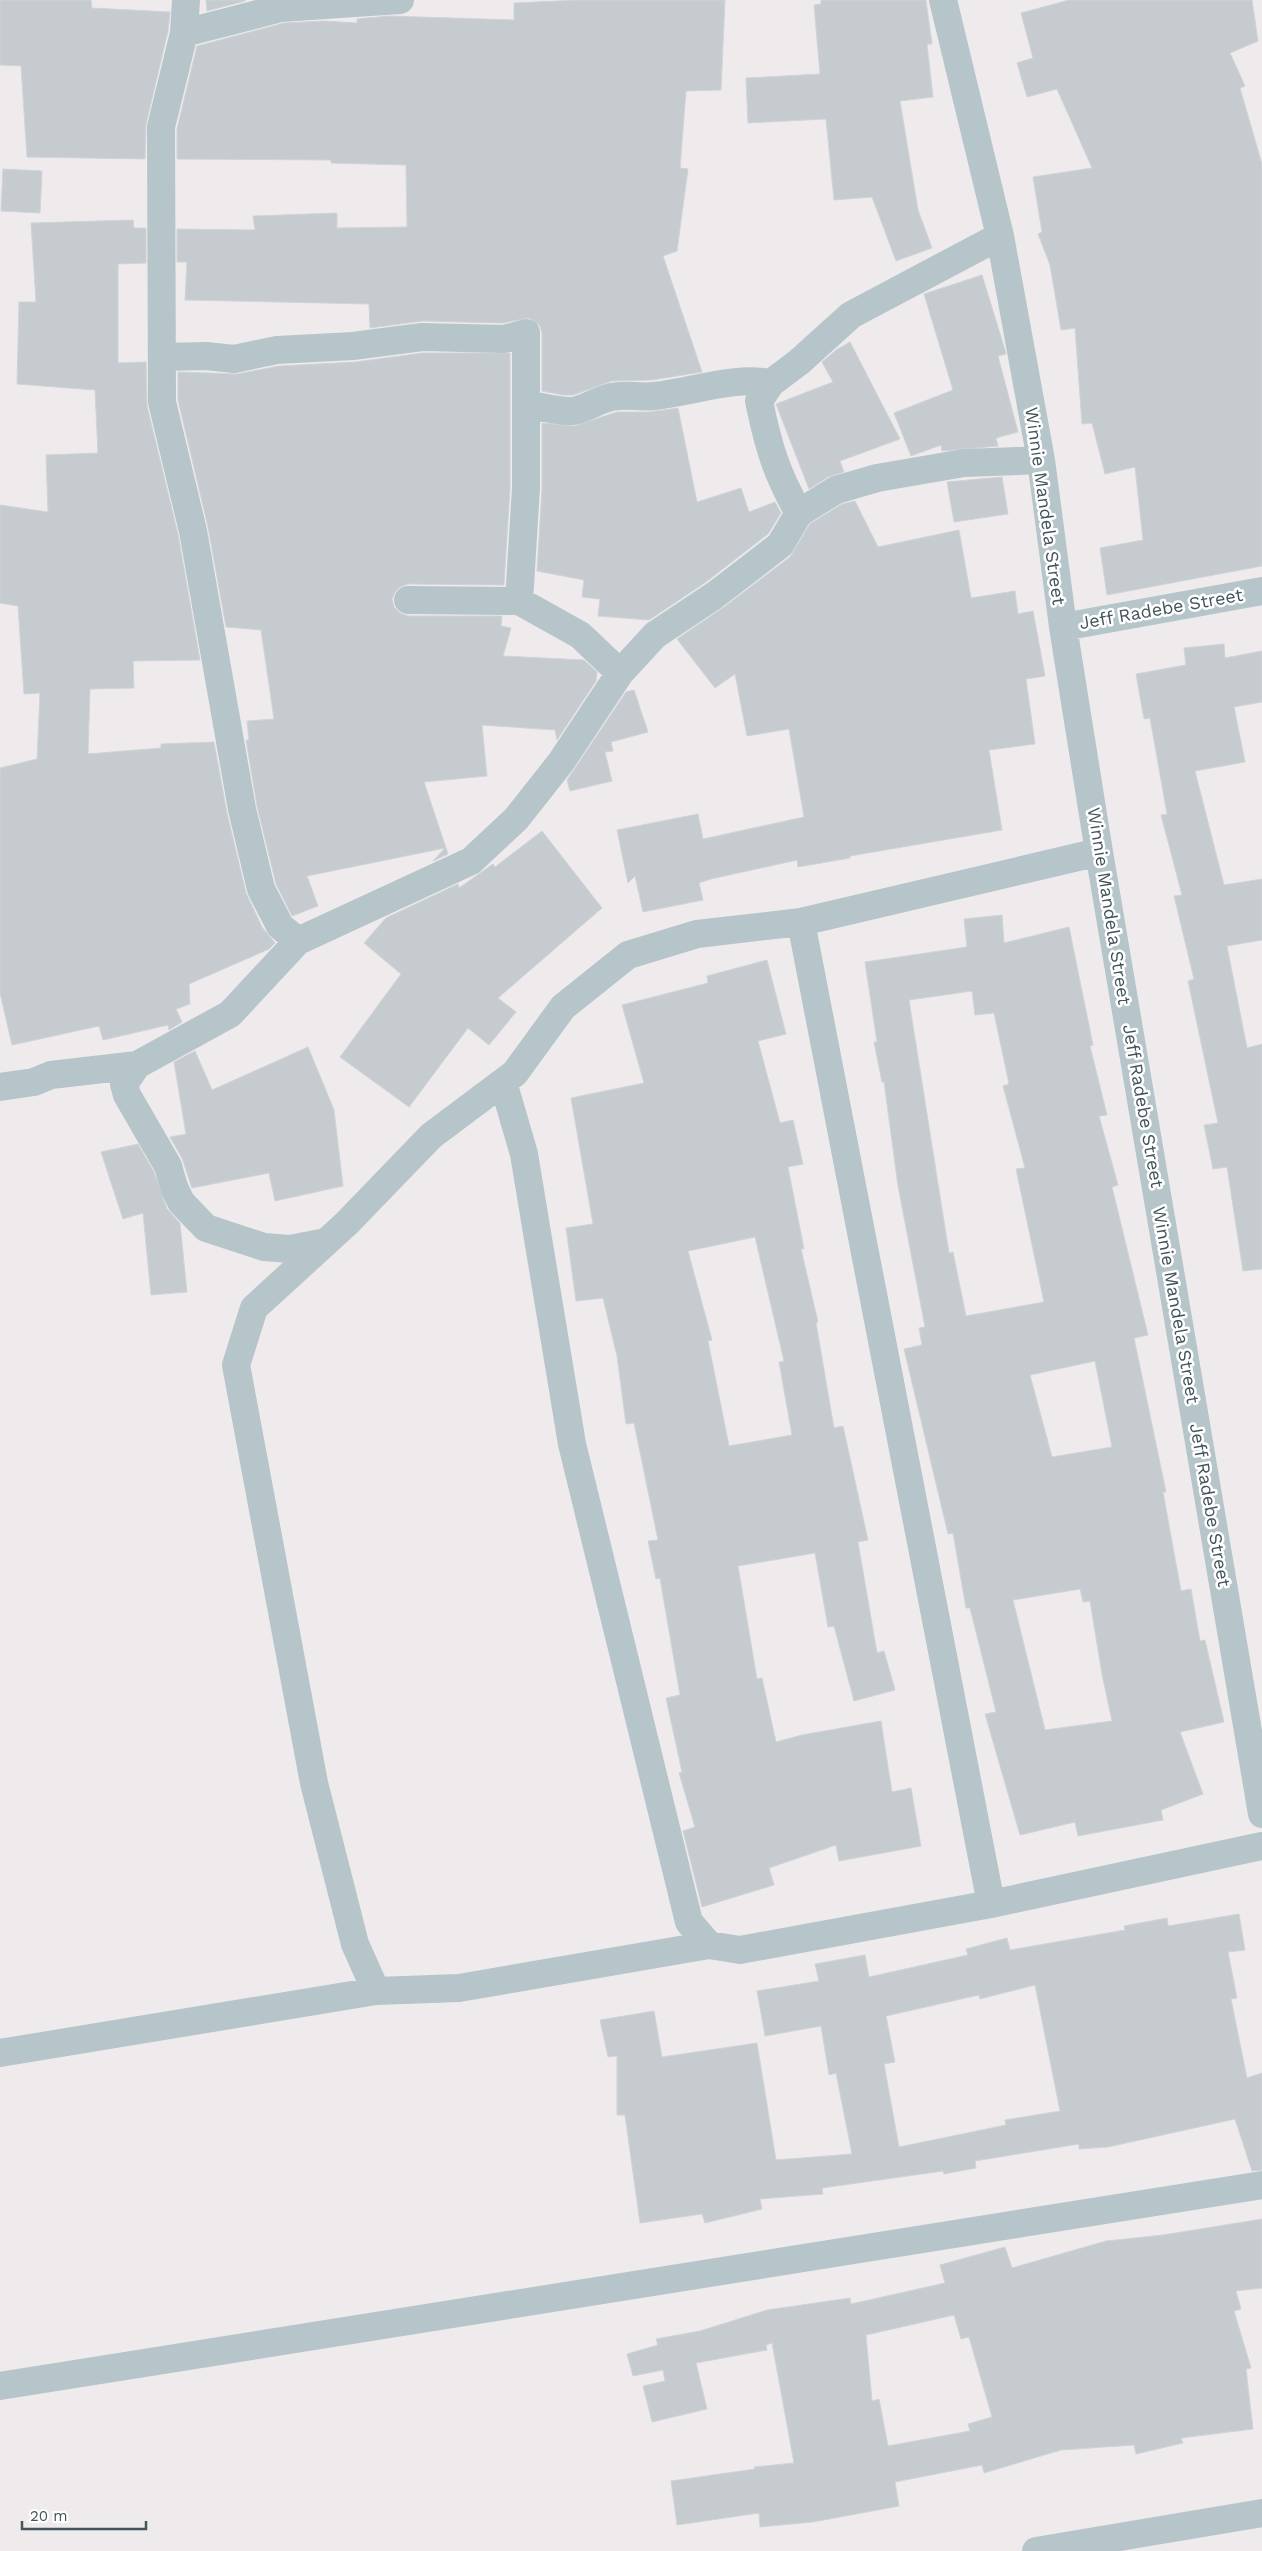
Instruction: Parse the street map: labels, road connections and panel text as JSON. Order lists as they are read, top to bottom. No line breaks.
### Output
{"streets":{"street":["Winnie Mandela Street","Jeff Radebe Street"]},"crossings":[["Winnie Mandela Street","Jeff Radebe Street"]],"scale_bar":"20 m"}
